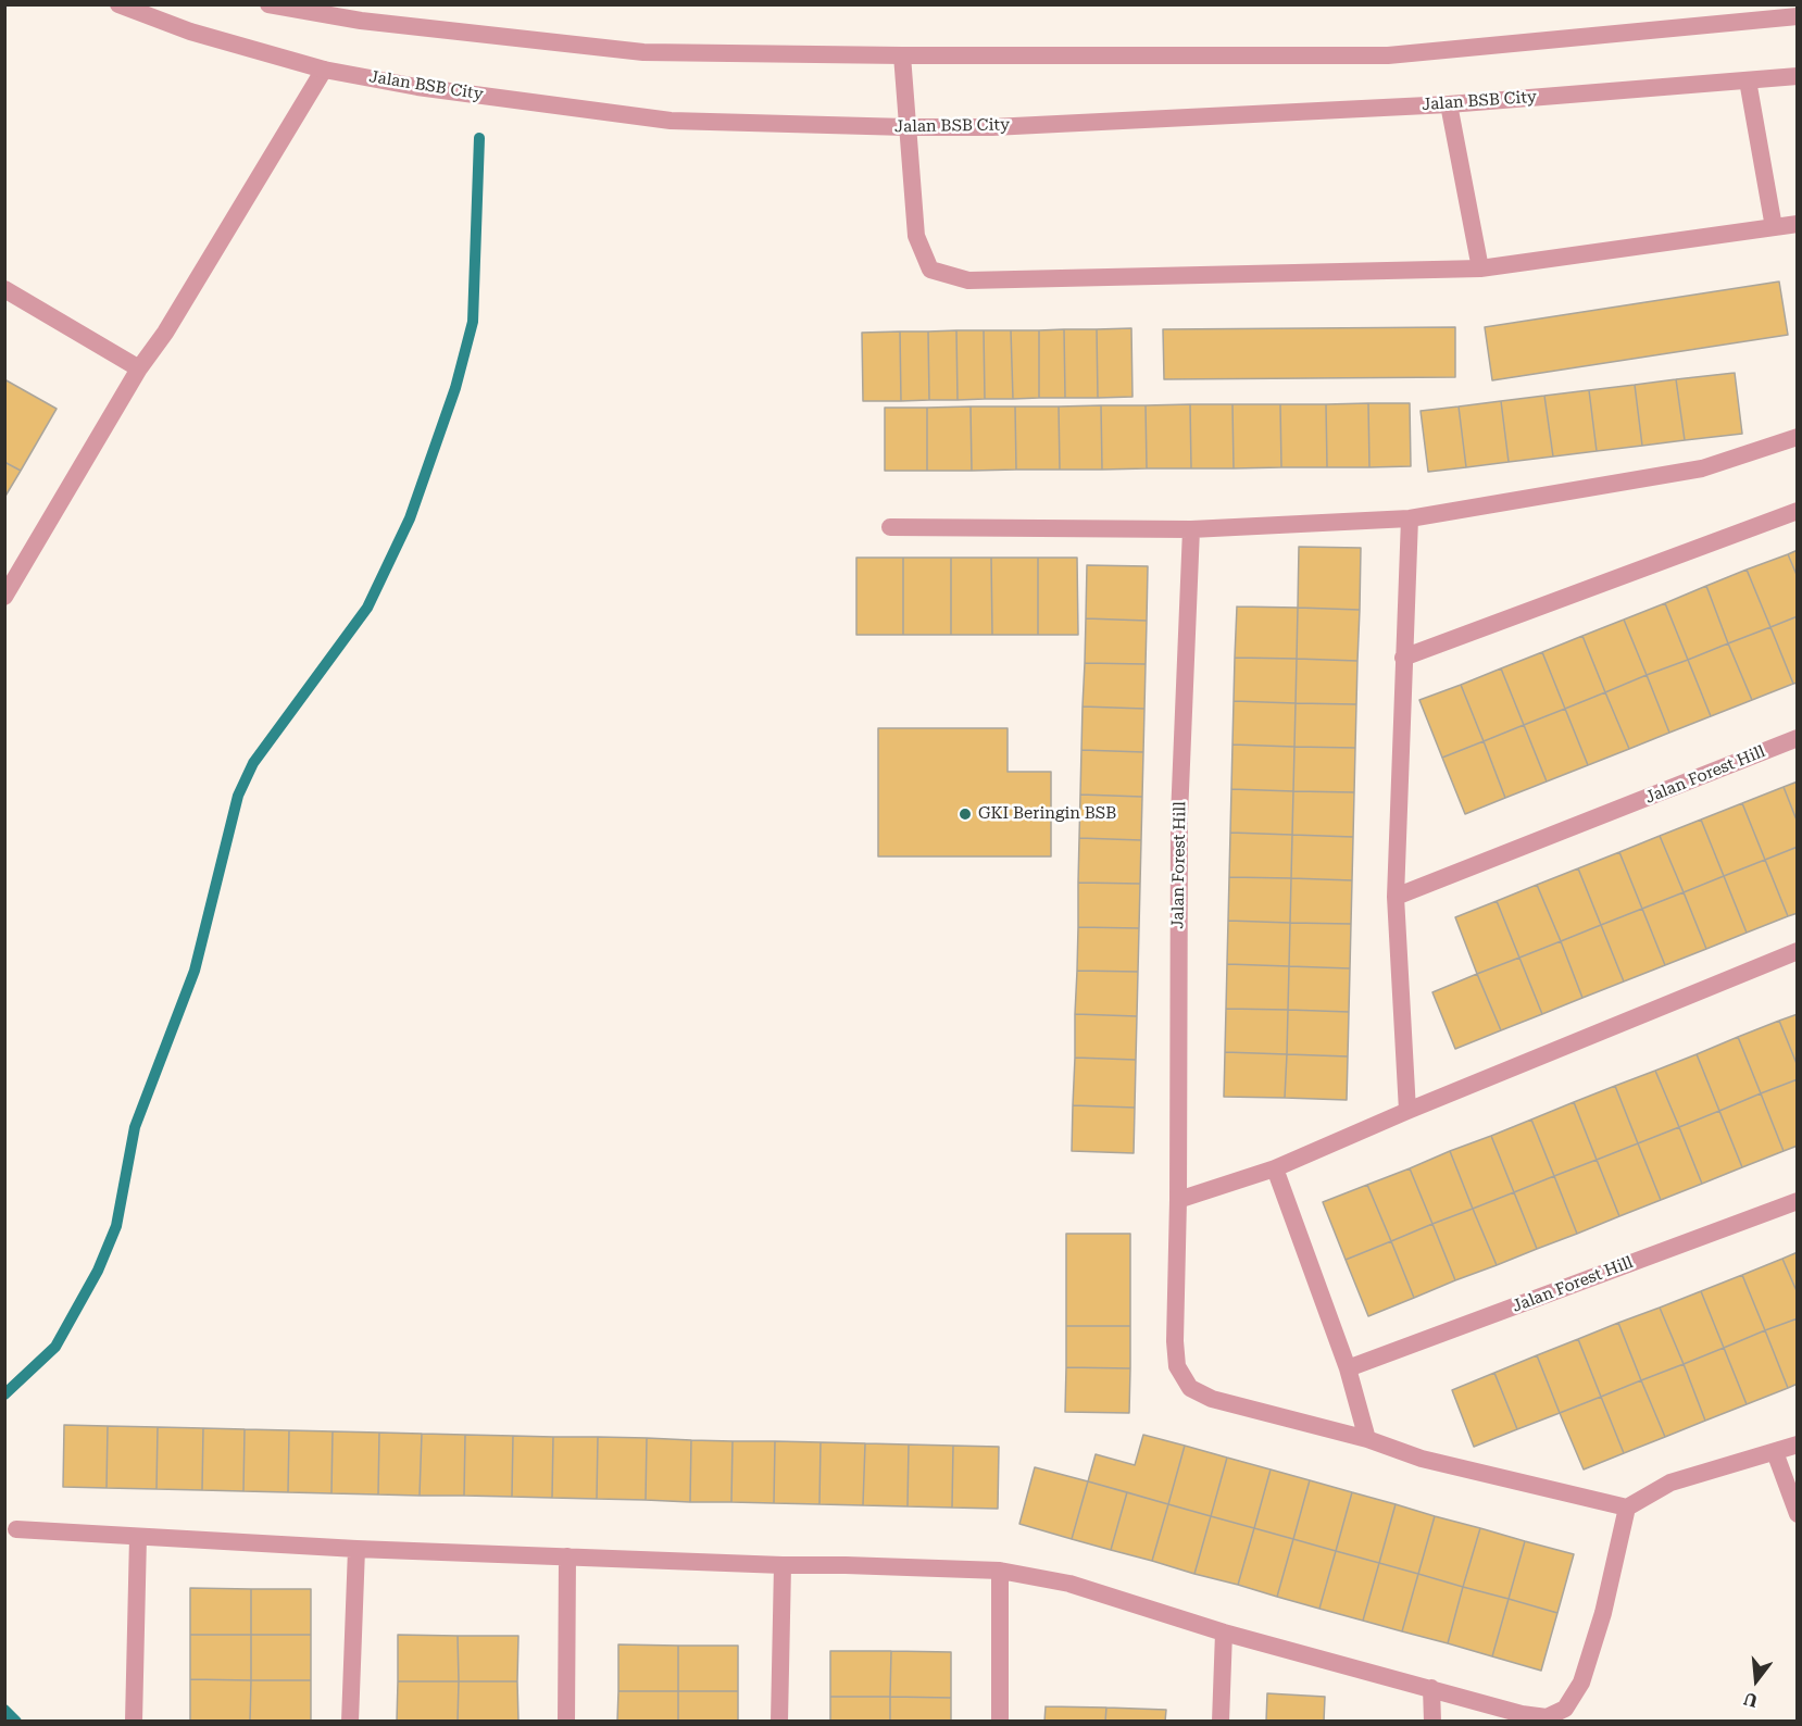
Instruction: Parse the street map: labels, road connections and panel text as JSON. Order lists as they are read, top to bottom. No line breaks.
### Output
{"streets":{"street":["Jalan BSB City","Jalan Forest Hill"]},"places":["GKI Beringin BSB"],"north":"bottom"}
